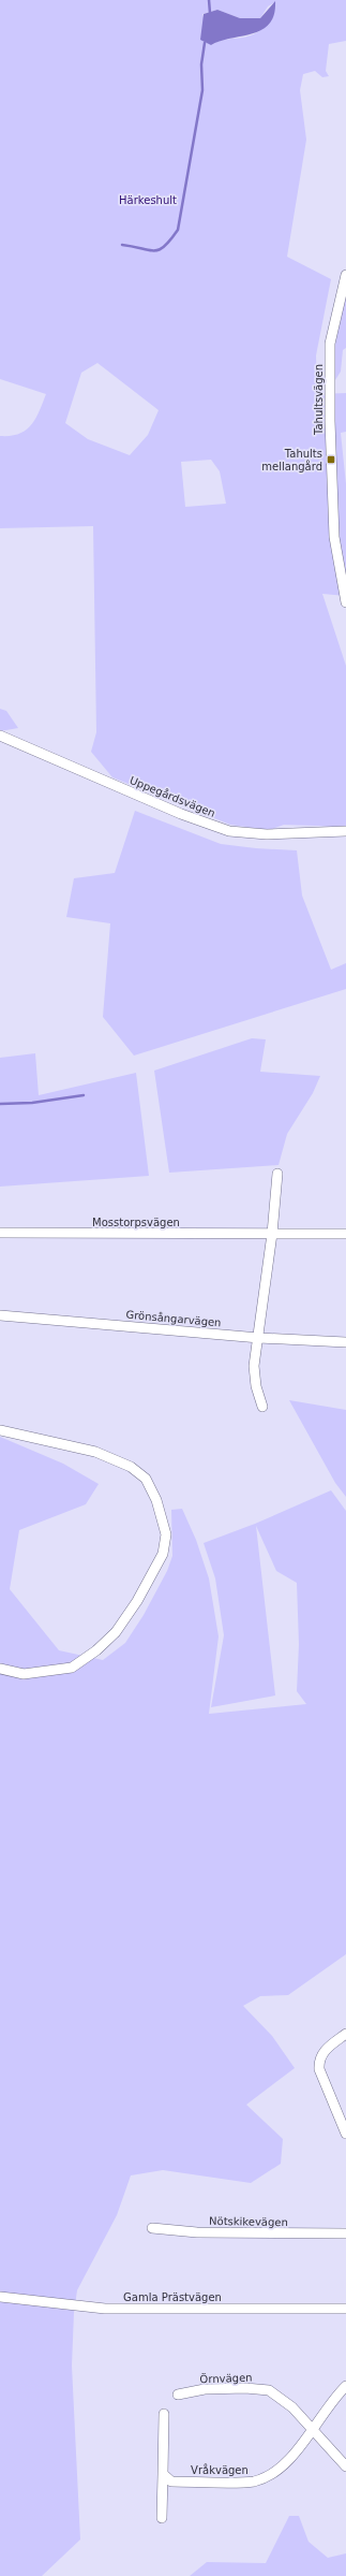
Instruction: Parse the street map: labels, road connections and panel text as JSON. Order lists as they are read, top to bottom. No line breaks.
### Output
{"streets":{"street":["Tahultsvägen","Uppegårdsvägen","Mosstorpsvägen","Grönsångarvägen","Nötskikevägen","Gamla Prästvägen","Örnvägen","Vråkvägen"]},"crossings":[["Örnvägen","Vråkvägen"]],"parks":["Härkeshult"],"places":{"transit":["Tahults mellangård"]}}
